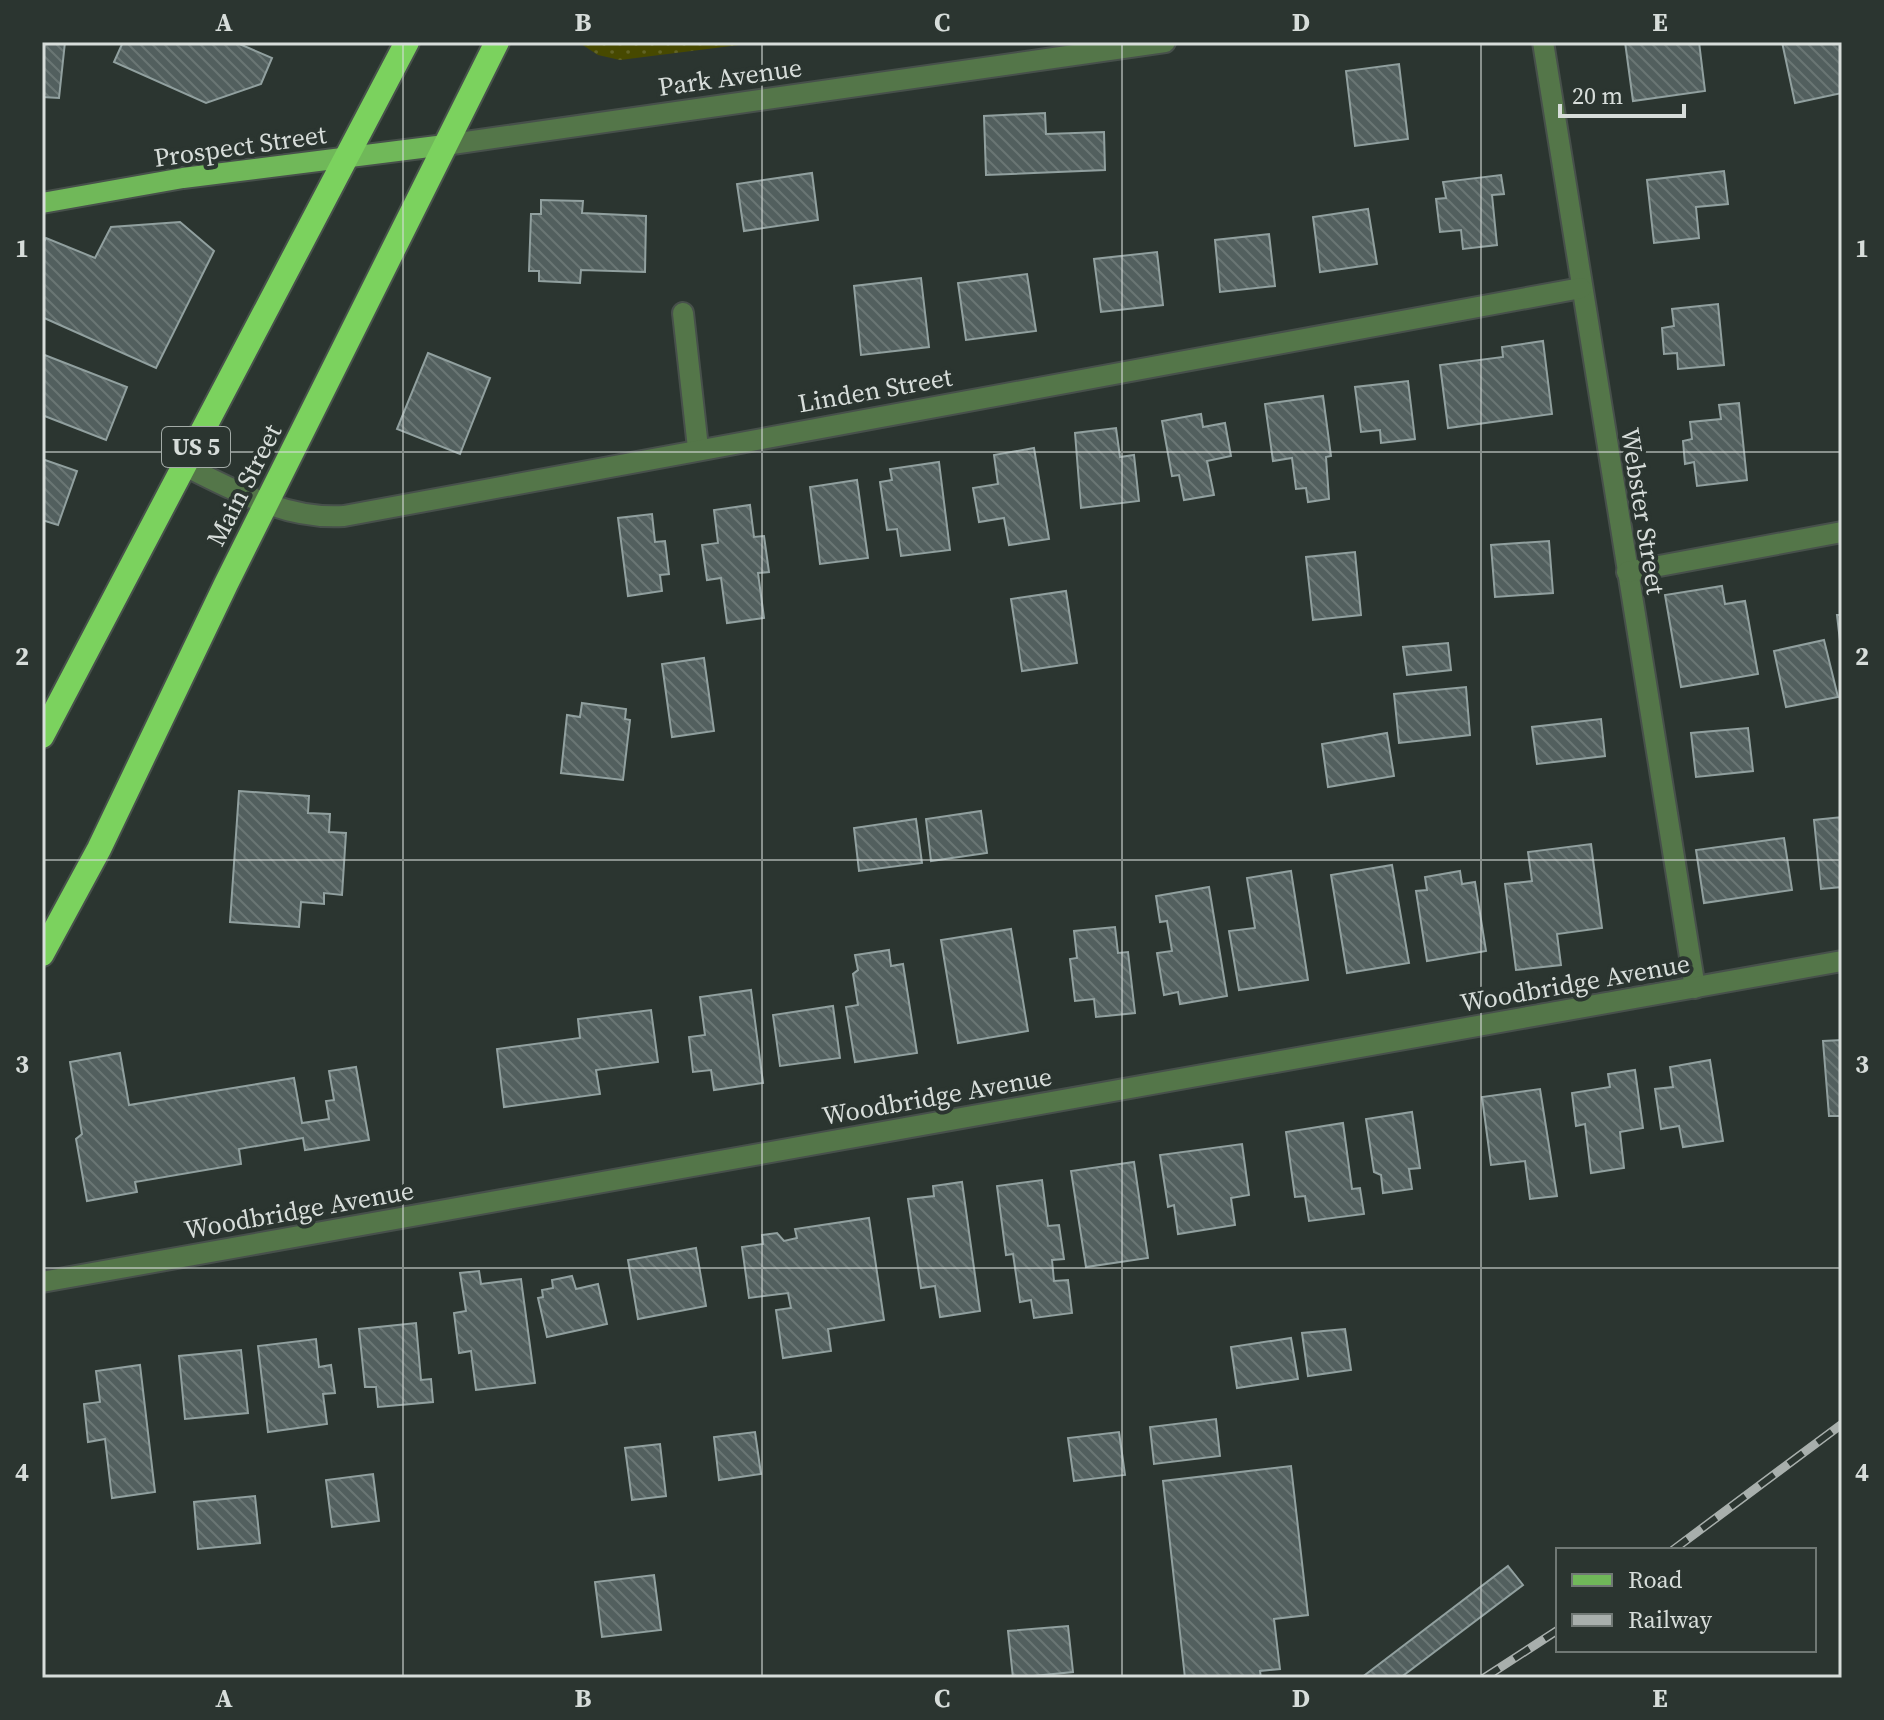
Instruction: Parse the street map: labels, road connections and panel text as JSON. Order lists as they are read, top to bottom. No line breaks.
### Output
{"streets":{"highway":["US 5","Main Street"],"main road":["Prospect Street"],"street":["Park Avenue","Linden Street","Webster Street","Woodbridge Avenue"]},"crossings":[["Park Avenue","Prospect Street"],["Park Avenue","Main Street"],["Prospect Street","US 5"],["Prospect Street","Main Street"],["Linden Street","US 5"],["Linden Street","Main Street"],["Linden Street","Webster Street"],["Webster Street","Woodbridge Avenue"]],"legend":["Road","Railway"],"scale_bar":"20 m","grid":{"columns":["A","B","C","D","E"],"rows":["1","2","3","4"]}}
